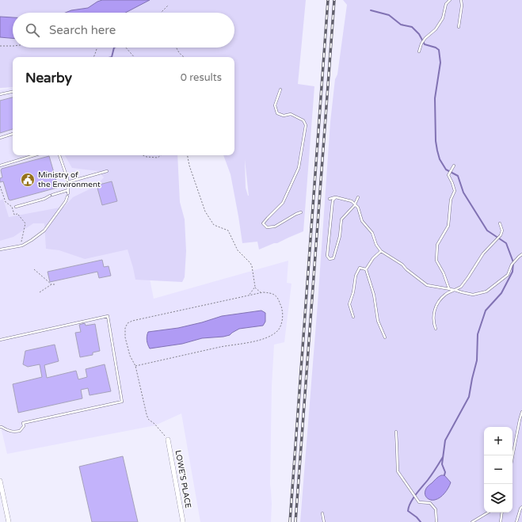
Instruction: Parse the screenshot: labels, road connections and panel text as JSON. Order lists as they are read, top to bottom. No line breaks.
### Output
{"streets":{"street":["LOWE'S PLACE"]},"places":{"public building":["Ministry of the Environment"]},"page":{"search":"Search here","heading":["Nearby","0 results"],"map_buttons":["+","−"]}}
